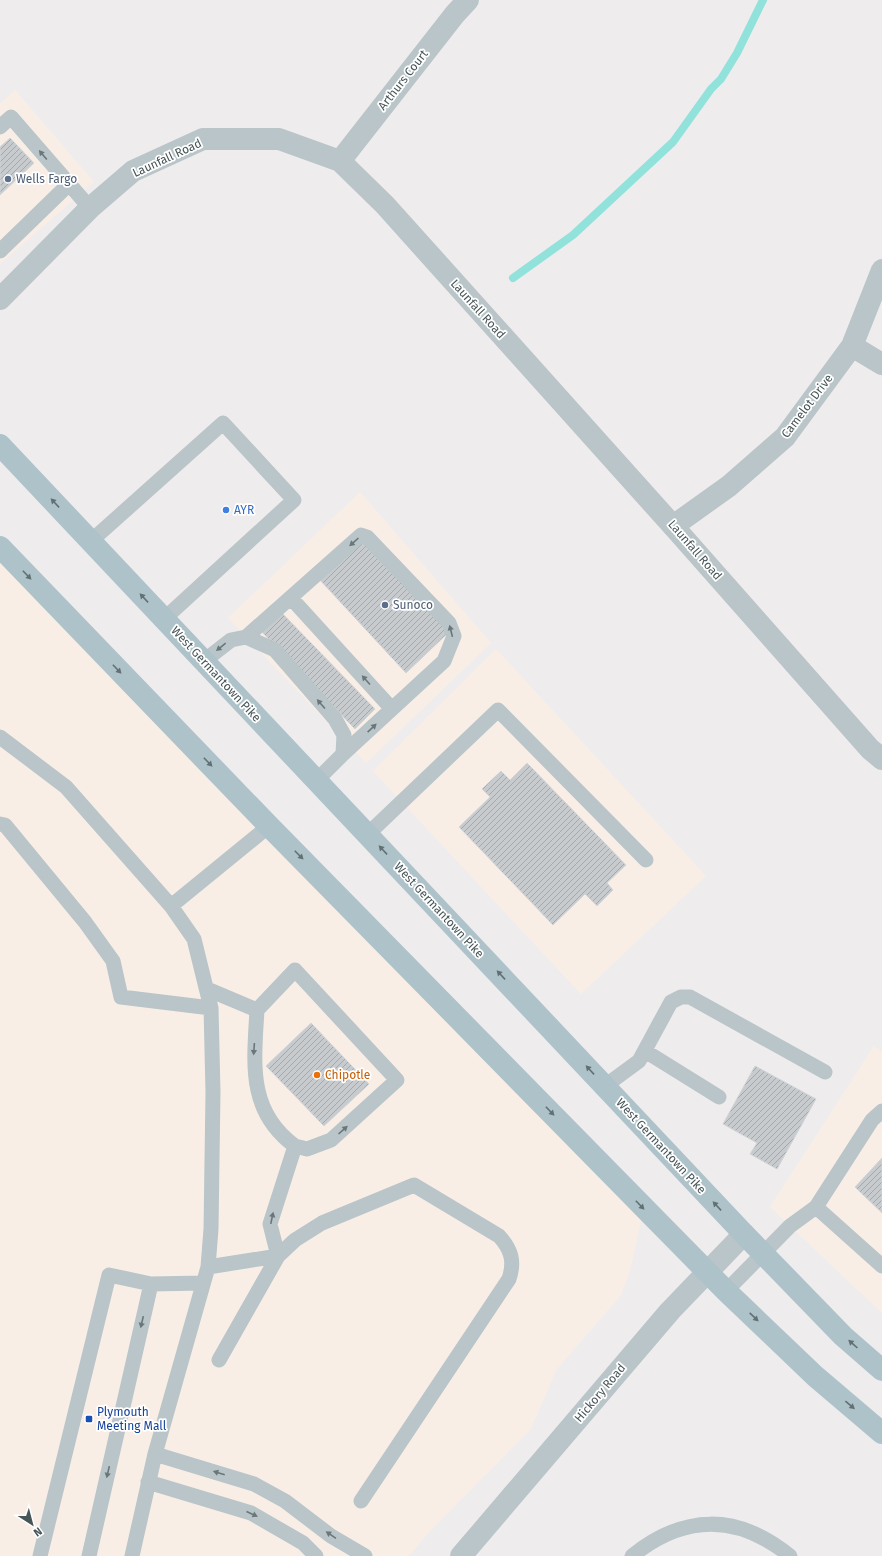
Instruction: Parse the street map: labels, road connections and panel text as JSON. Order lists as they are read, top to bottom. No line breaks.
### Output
{"streets":{"main road":["West Germantown Pike"],"street":["Arthurs Court","Launfall Road","Camelot Drive","Hickory Road"]},"crossings":[["Arthurs Court","Launfall Road"],["Launfall Road","Camelot Drive"],["West Germantown Pike","Hickory Road"]],"places":{"other":["Wells Fargo","AYR","Sunoco","Chipotle"],"transit":["Plymouth Meeting Mall"]},"north":"bottom right"}
